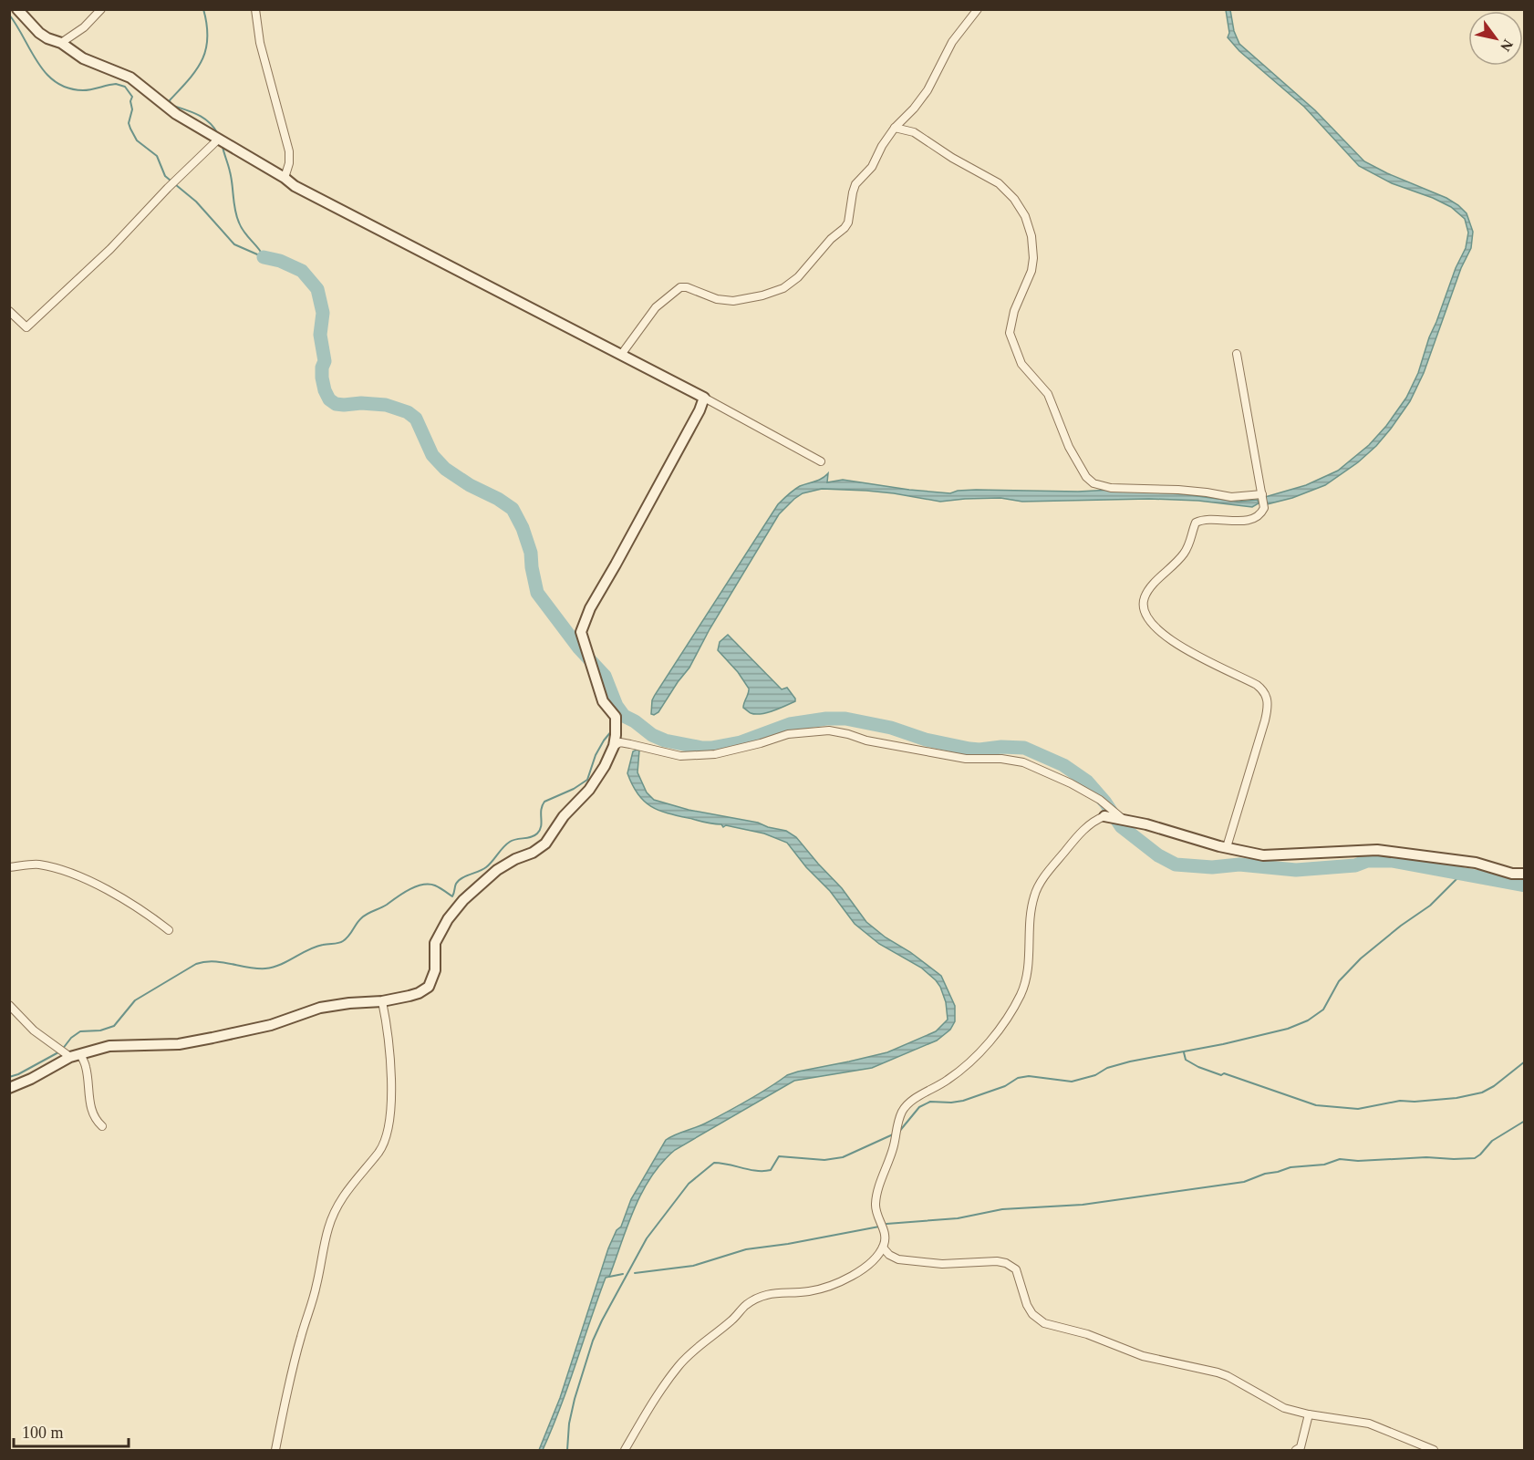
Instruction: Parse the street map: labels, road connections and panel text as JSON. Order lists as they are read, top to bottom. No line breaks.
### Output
{"scale_bar":"100 m","north":"bottom right"}
